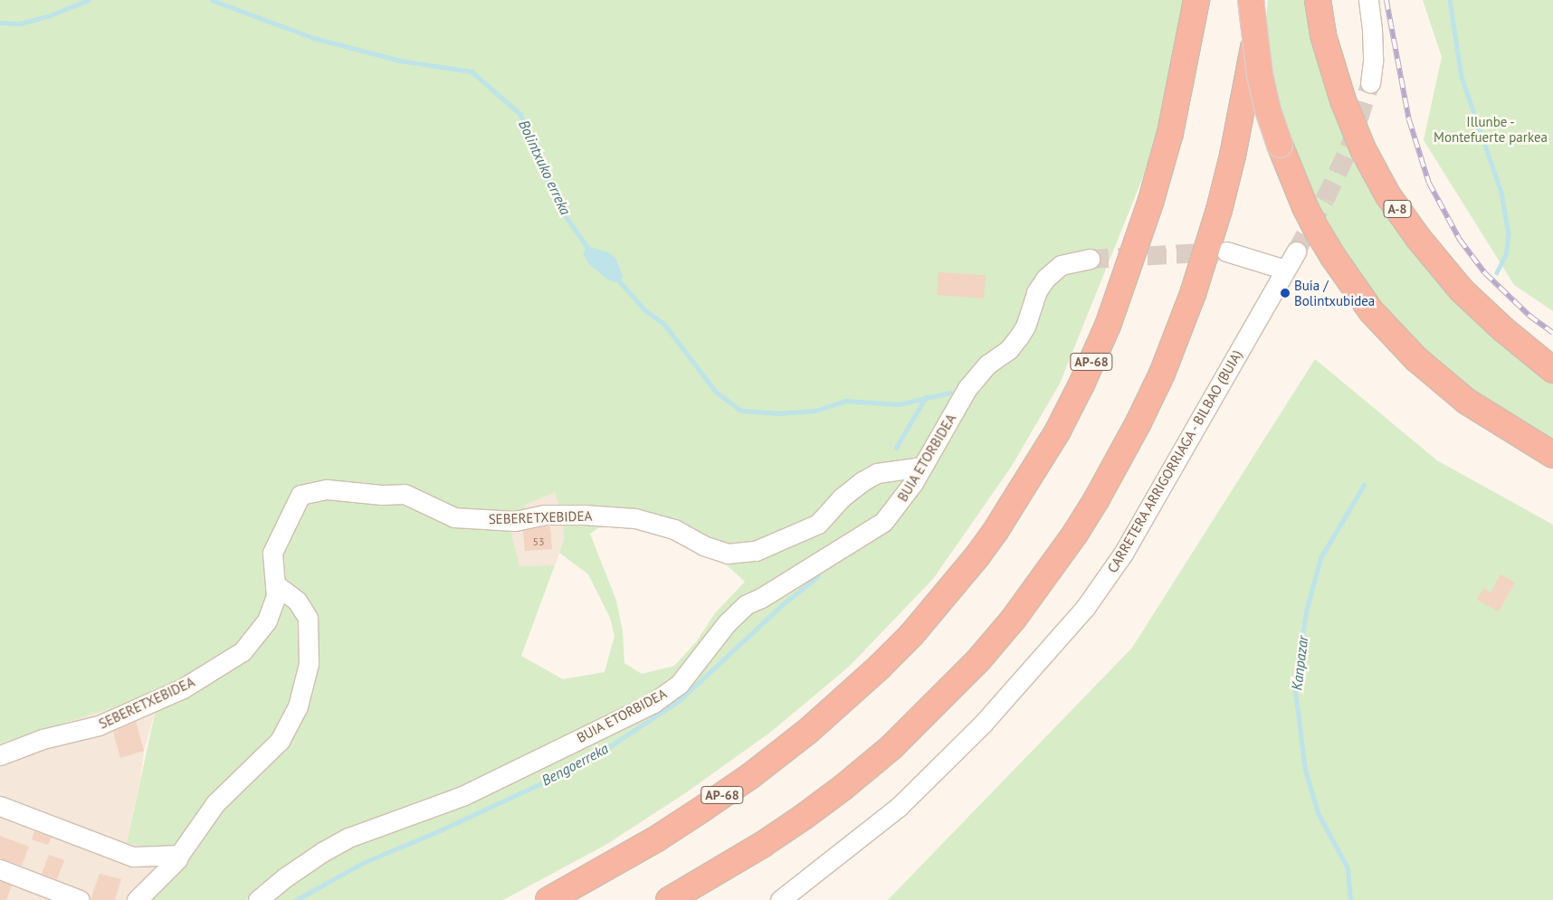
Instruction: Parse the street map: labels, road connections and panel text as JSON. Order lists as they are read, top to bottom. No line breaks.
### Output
{"streets":{"highway":["A-8","AP-68"],"street":["BUIA ETORBIDEA","CARRETERA ARRIGORRIAGA - BILBAO (BUIA)","SEBERETXEBIDEA"]},"crossings":[["BUIA ETORBIDEA","SEBERETXEBIDEA"]],"water":["Bolintxuko erreka","Kanpazar","Bengoerreka"],"parks":["Illunbe - Montefuerte parkea"],"places":["Buia / Bolintxubidea"],"house_numbers":["53"]}
